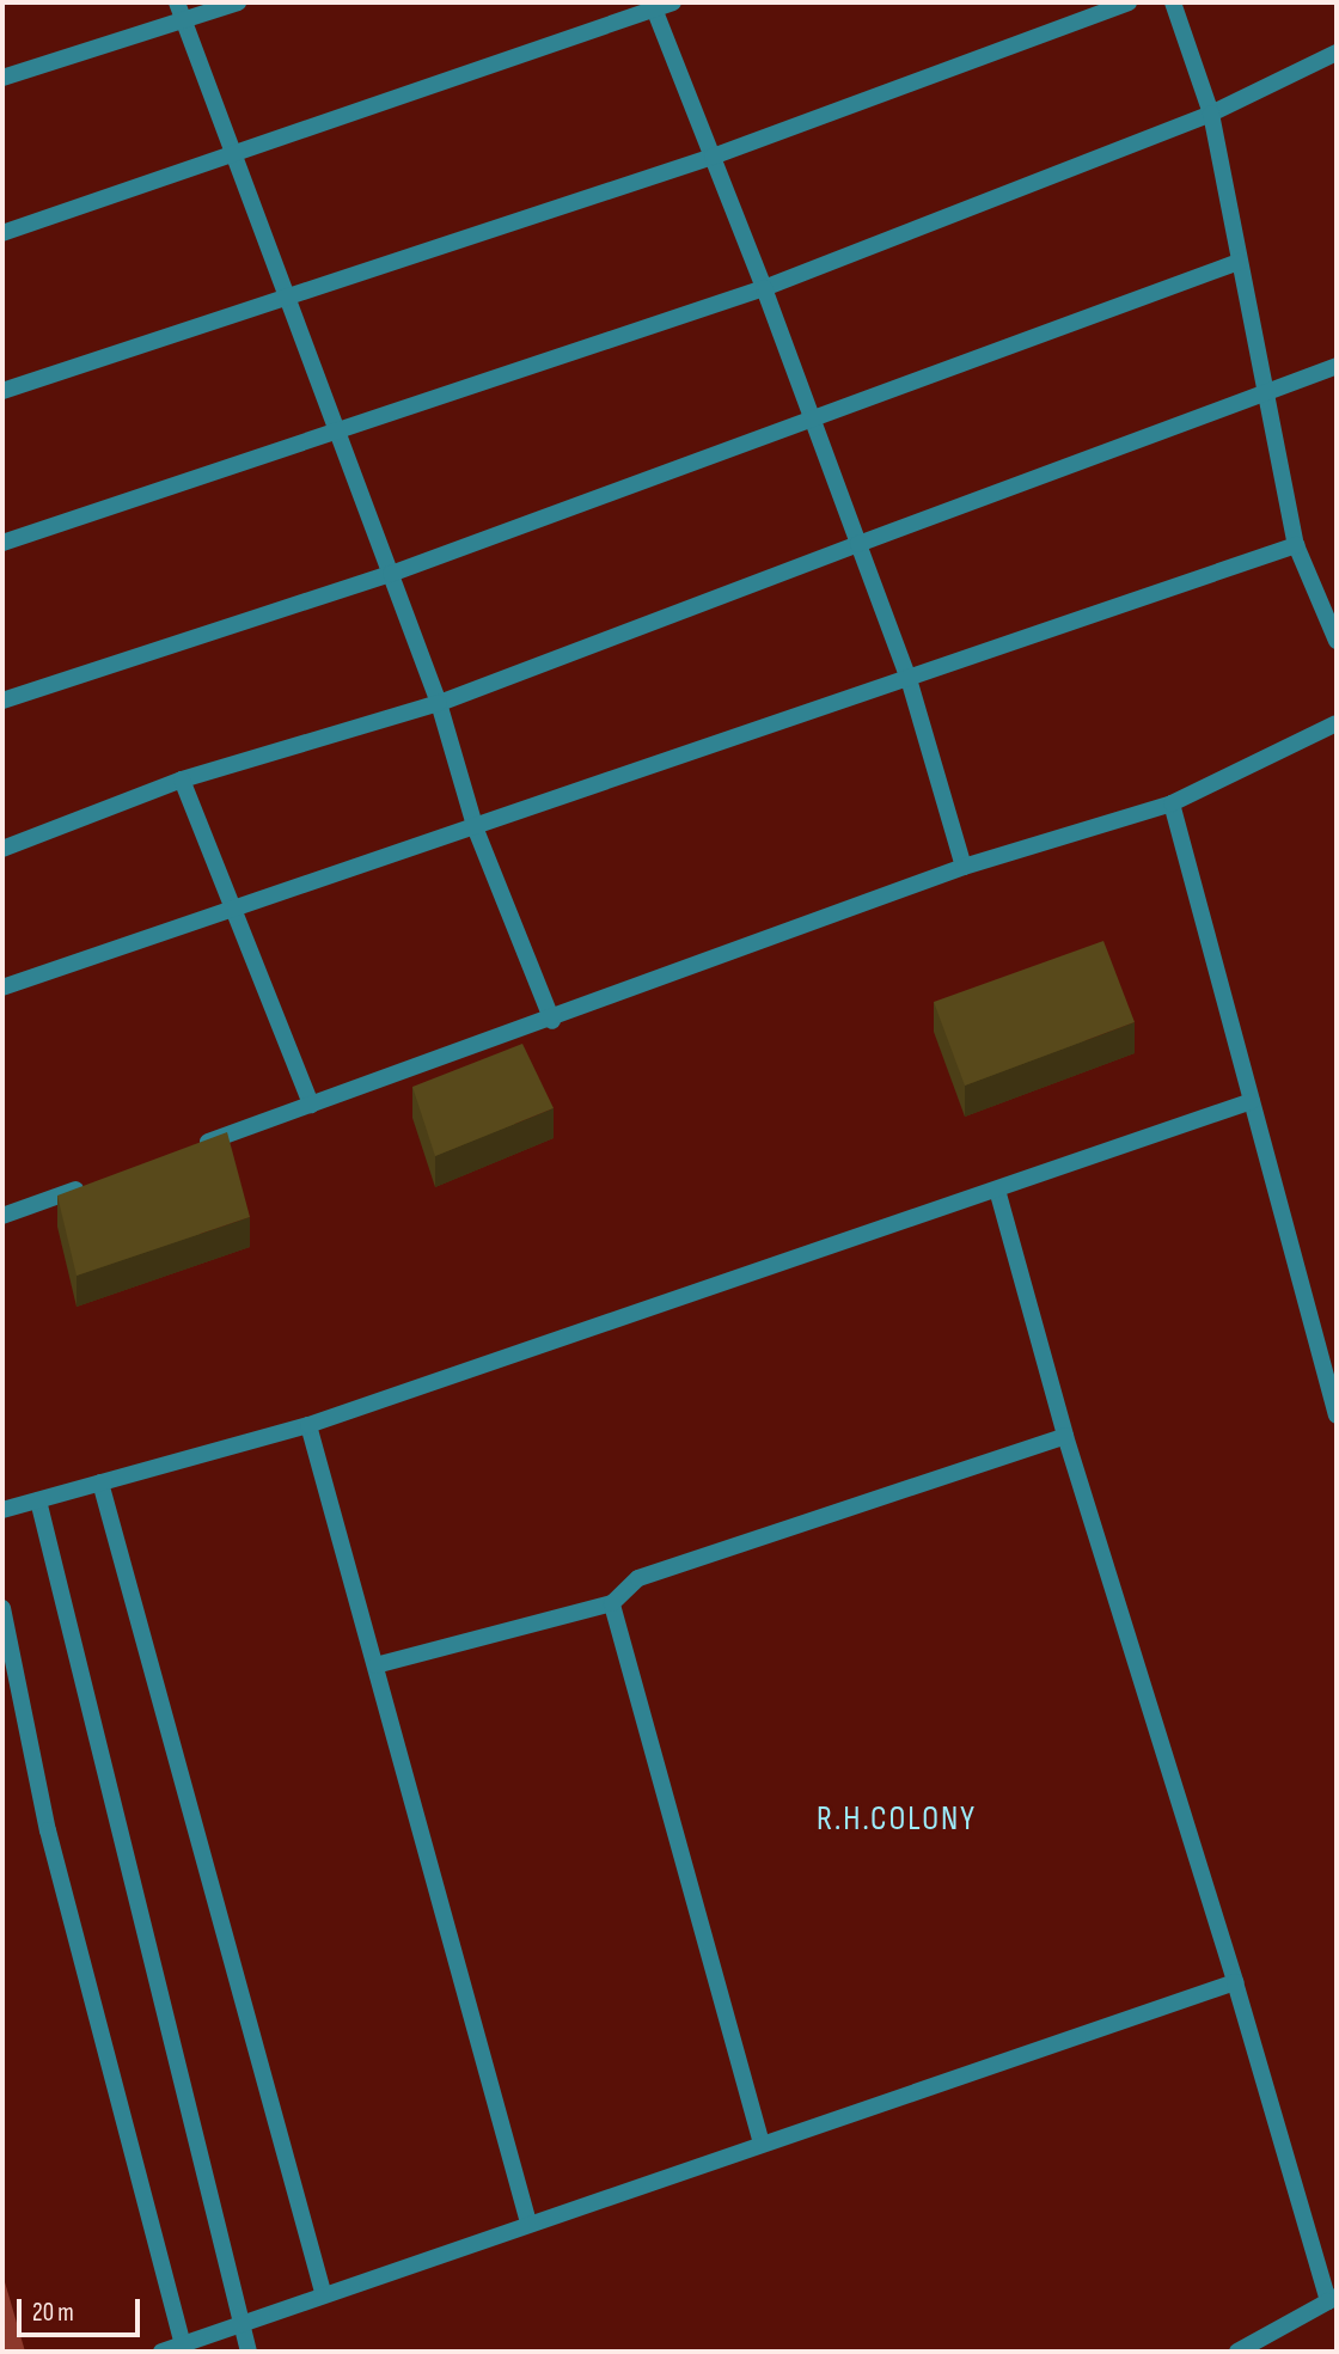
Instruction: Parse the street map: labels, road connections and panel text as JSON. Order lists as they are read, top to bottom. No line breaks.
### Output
{"districts":["R.H.COLONY"],"scale_bar":"20 m"}
